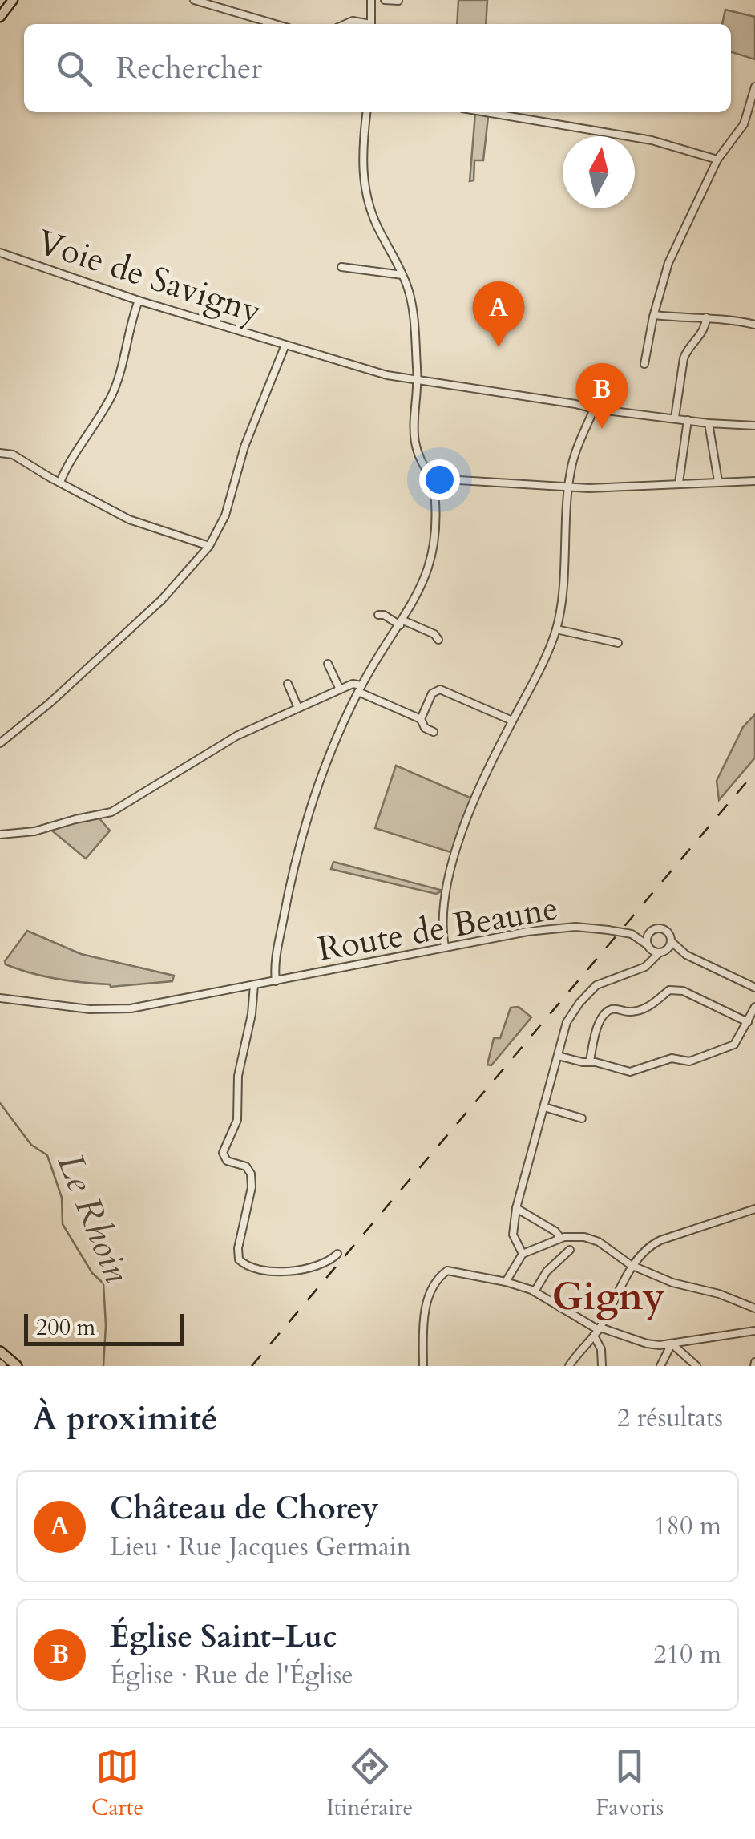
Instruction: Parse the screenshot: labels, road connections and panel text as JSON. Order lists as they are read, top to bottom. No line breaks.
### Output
{"streets":{"street":["Voie de Savigny","Route de Beaune"]},"districts":["Gigny"],"water":["Le Rhoin"],"scale_bar":"200 m","north":"top","page":{"search":"Rechercher","pins":["A","B"],"scale":"200 m","heading":["À proximité","2 résultats"],"list":[{"mark":"A","name":"Château de Chorey","note":"Lieu · Rue Jacques Germain","value":"180 m"},{"mark":"B","name":"Église Saint-Luc","note":"Église · Rue de l'Église","value":"210 m"}],"nav":["Carte","Itinéraire","Favoris"]}}
